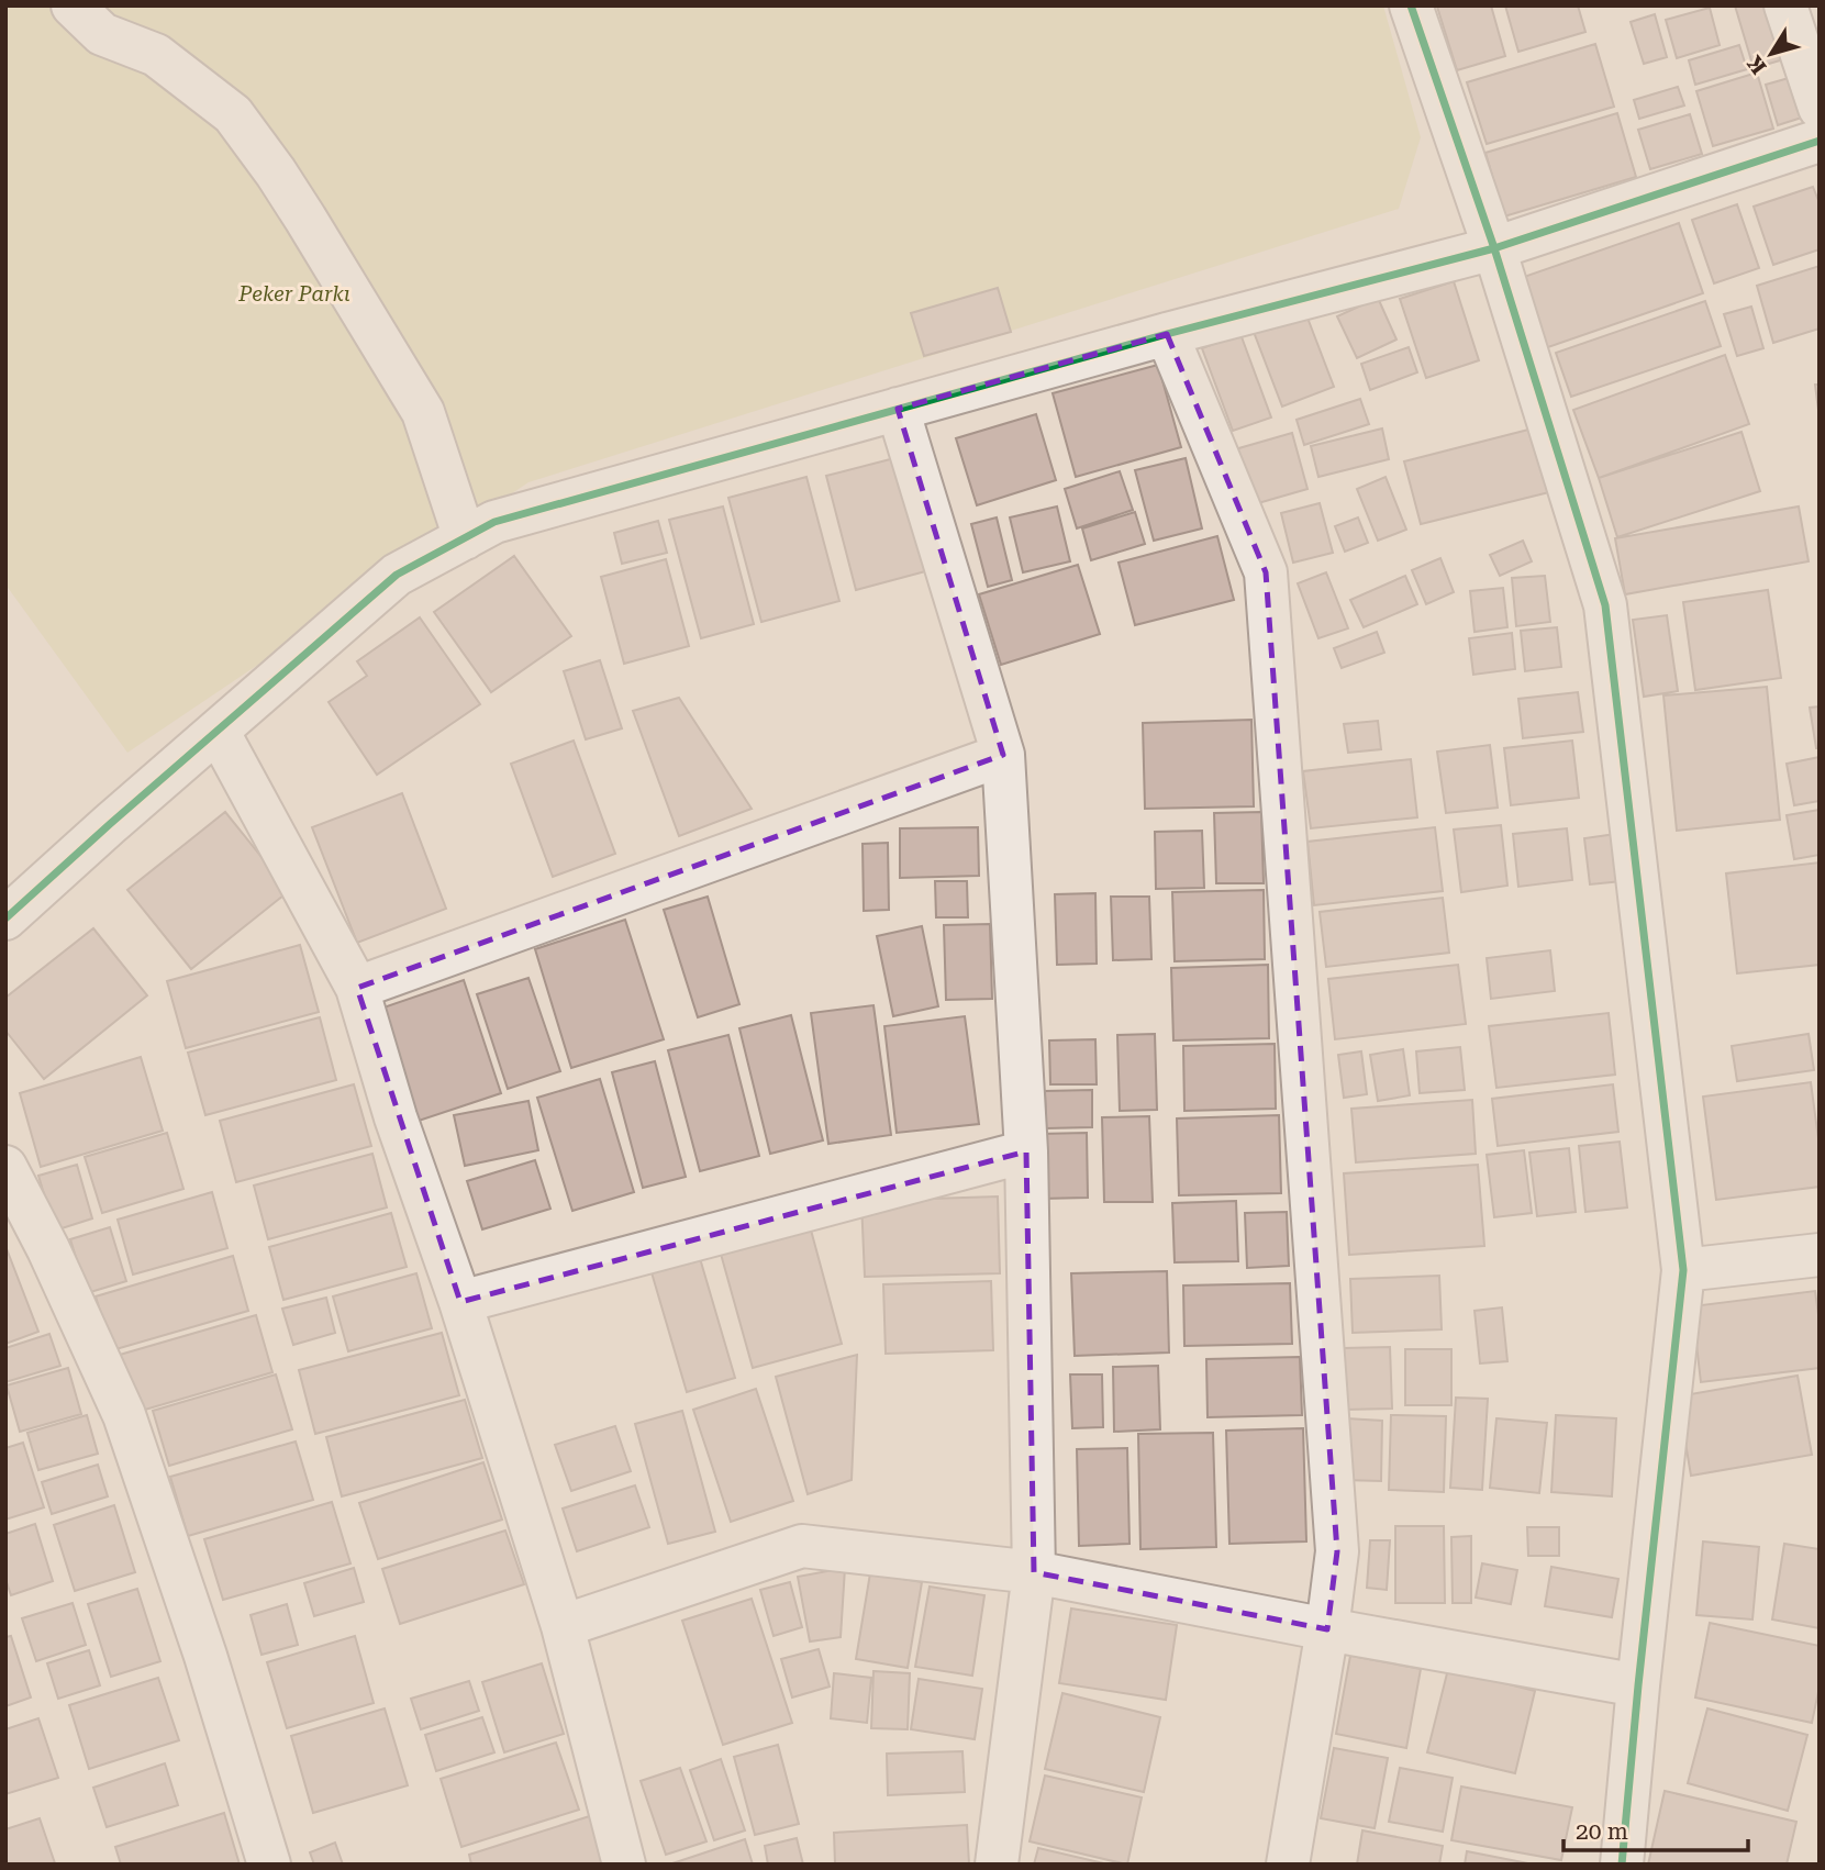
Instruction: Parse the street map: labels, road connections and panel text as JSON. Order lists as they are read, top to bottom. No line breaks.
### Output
{"parks":["Peker Parkı"],"scale_bar":"20 m","north":"bottom left"}
